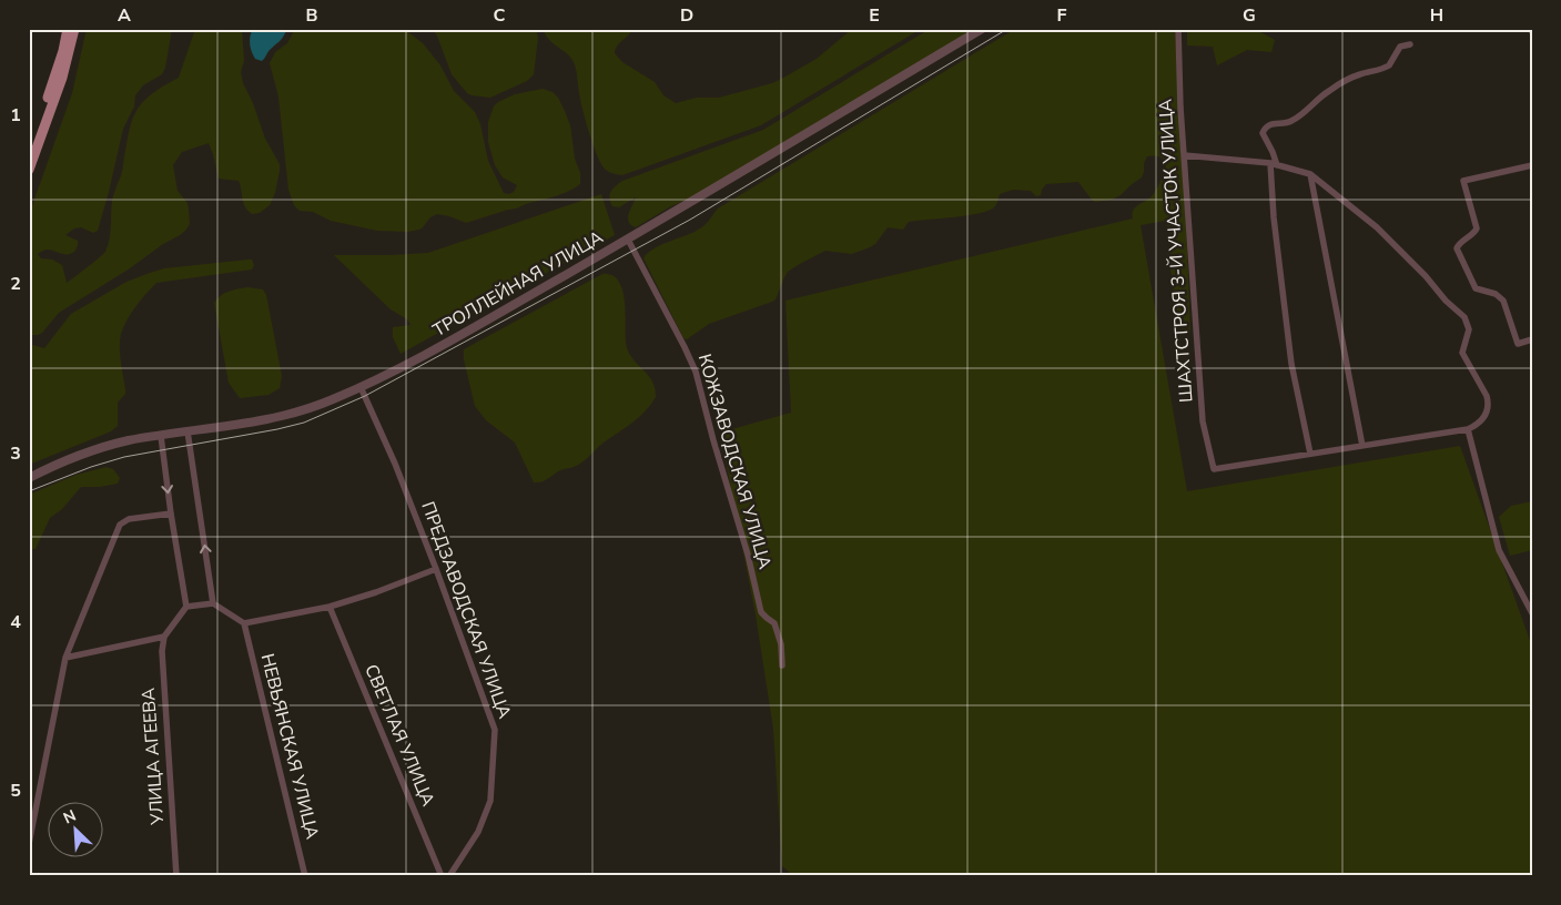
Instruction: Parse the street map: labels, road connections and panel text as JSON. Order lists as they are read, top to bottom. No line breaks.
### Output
{"streets":{"street":["ШАХТСТРОЯ 3-Й УЧАСТОК УЛИЦА","ТРОЛЛЕЙНАЯ УЛИЦА","КОЖЗАВОДСКАЯ УЛИЦА","ПРЕДЗАВОДСКАЯ УЛИЦА","СВЕТЛАЯ УЛИЦА","НЕВЬЯНСКАЯ УЛИЦА","УЛИЦА АГЕЕВА"]},"crossings":[["ТРОЛЛЕЙНАЯ УЛИЦА","КОЖЗАВОДСКАЯ УЛИЦА"],["ТРОЛЛЕЙНАЯ УЛИЦА","ПРЕДЗАВОДСКАЯ УЛИЦА"]],"north":"top left","grid":{"columns":["A","B","C","D","E","F","G","H"],"rows":["1","2","3","4","5"]}}
